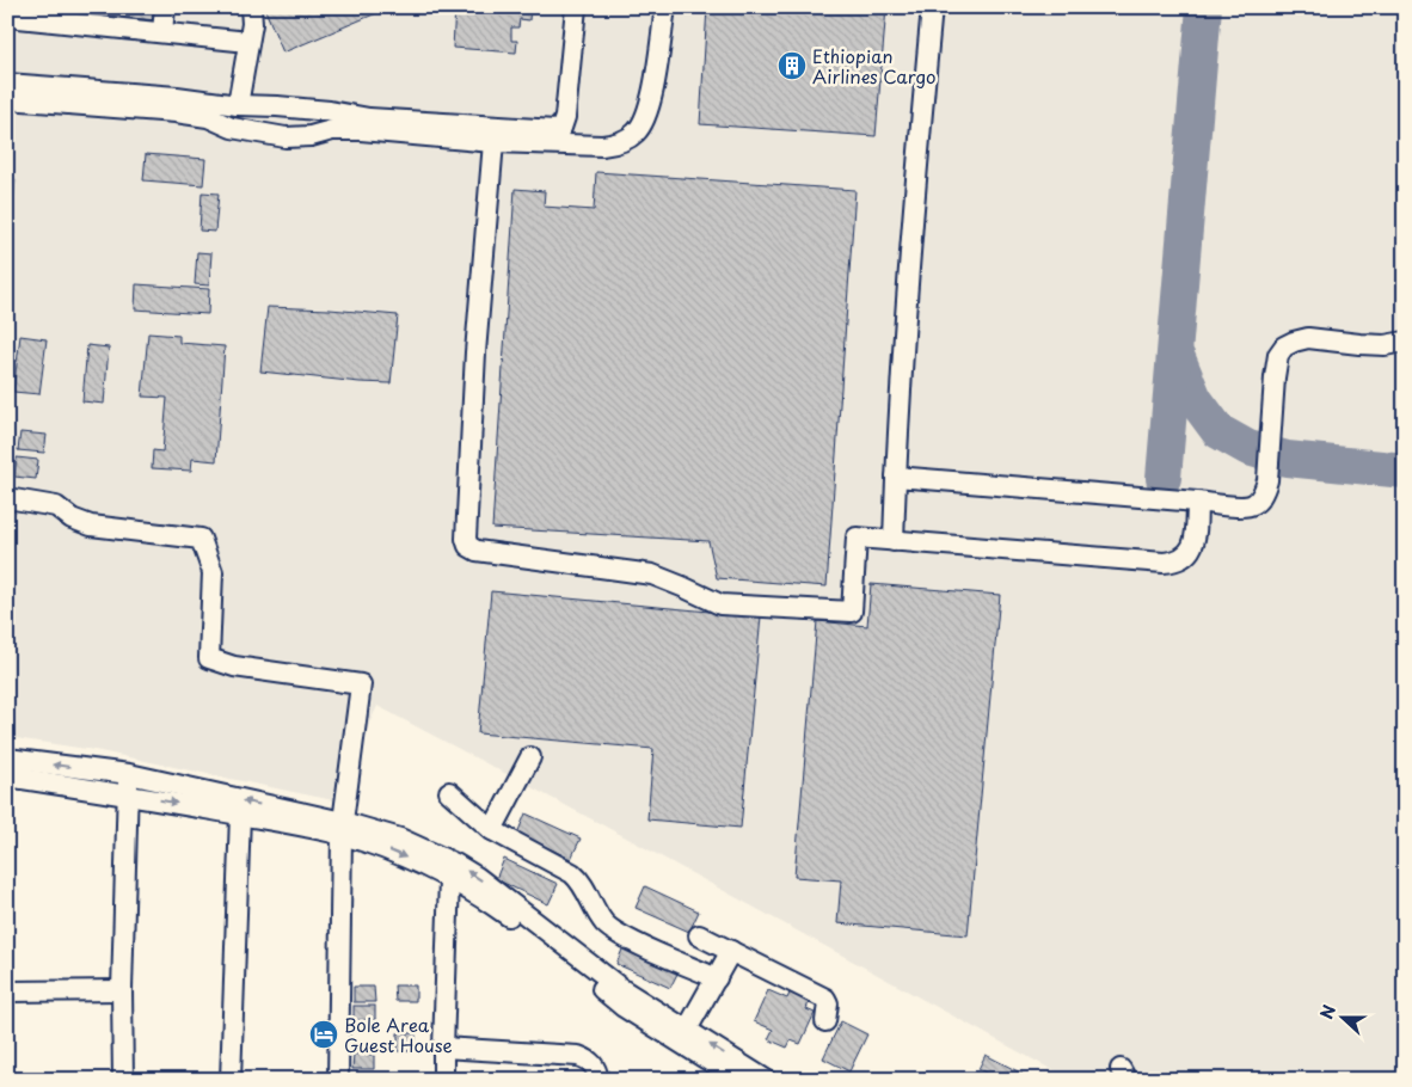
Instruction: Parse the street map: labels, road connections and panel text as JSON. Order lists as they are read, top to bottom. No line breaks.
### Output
{"places":{"building":["Ethiopian Airlines Cargo"],"hotel":["Bole Area Guest House"]},"north":"left"}
